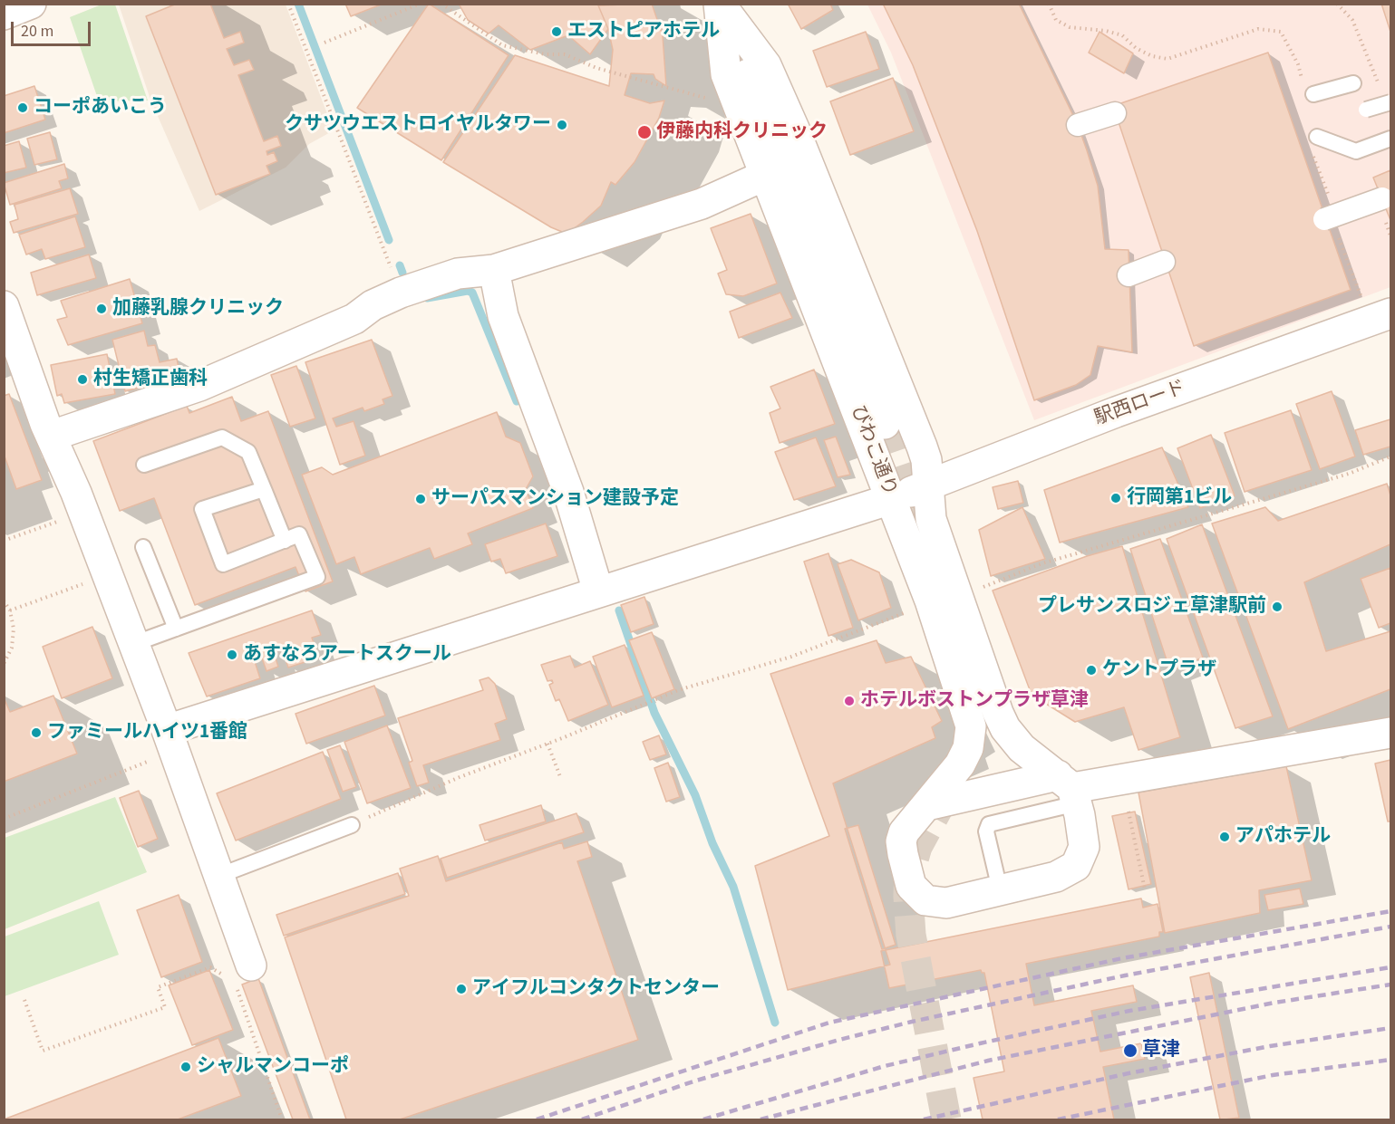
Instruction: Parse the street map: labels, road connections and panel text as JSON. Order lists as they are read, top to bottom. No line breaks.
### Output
{"streets":{"street":["駅西ロード","びわこ通り"]},"crossings":[["駅西ロード","びわこ通り"]],"places":["エストピアホテル","コーポあいこう","クサツウエストロイヤルタワー","伊藤内科クリニック","加藤乳腺クリニック","村生矯正歯科","行岡第1ビル","サーパスマンション建設予定","プレサンスロジェ草津駅前","あすなろアートスクール","ケントプラザ","ホテルボストンプラザ草津","ファミールハイツ1番館","アパホテル","アイフルコンタクトセンター","草津","シャルマンコーポ"],"scale_bar":"20 m"}
